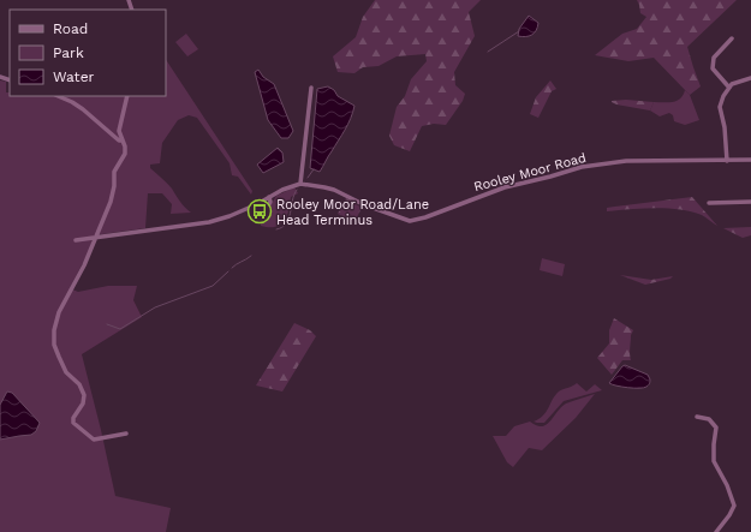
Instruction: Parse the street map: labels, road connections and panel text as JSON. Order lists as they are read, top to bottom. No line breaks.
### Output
{"streets":{"street":["Rooley Moor Road"]},"places":{"bus stop":["Rooley Moor Road/Lane Head Terminus"]},"legend":["Road","Park","Water"]}
